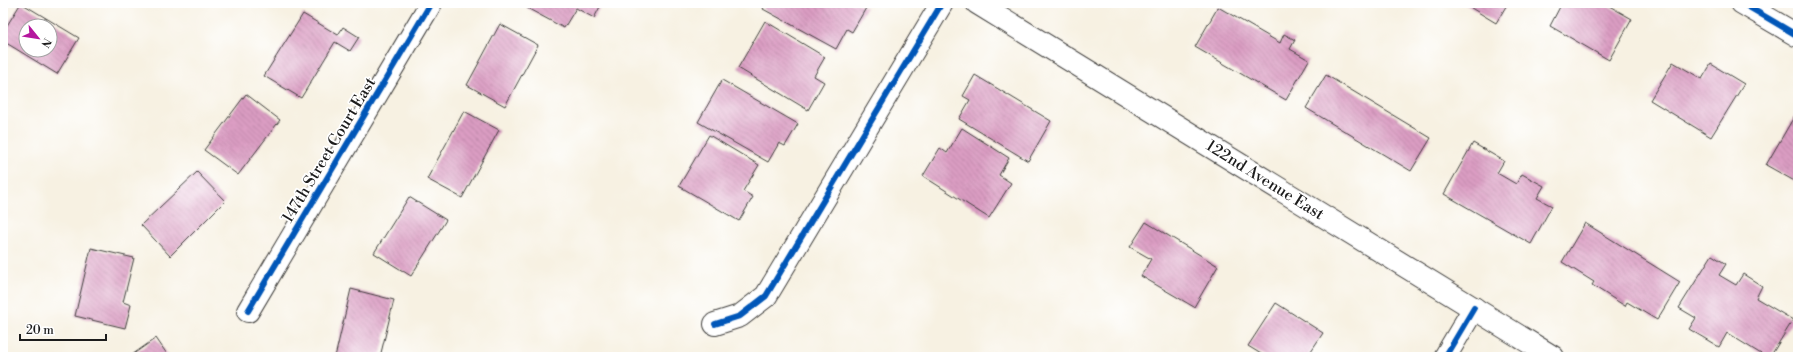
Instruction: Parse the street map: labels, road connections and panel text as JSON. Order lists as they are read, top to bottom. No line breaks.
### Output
{"streets":{"street":["147th Street Court East","122nd Avenue East"]},"scale_bar":"20 m","north":"bottom right"}
